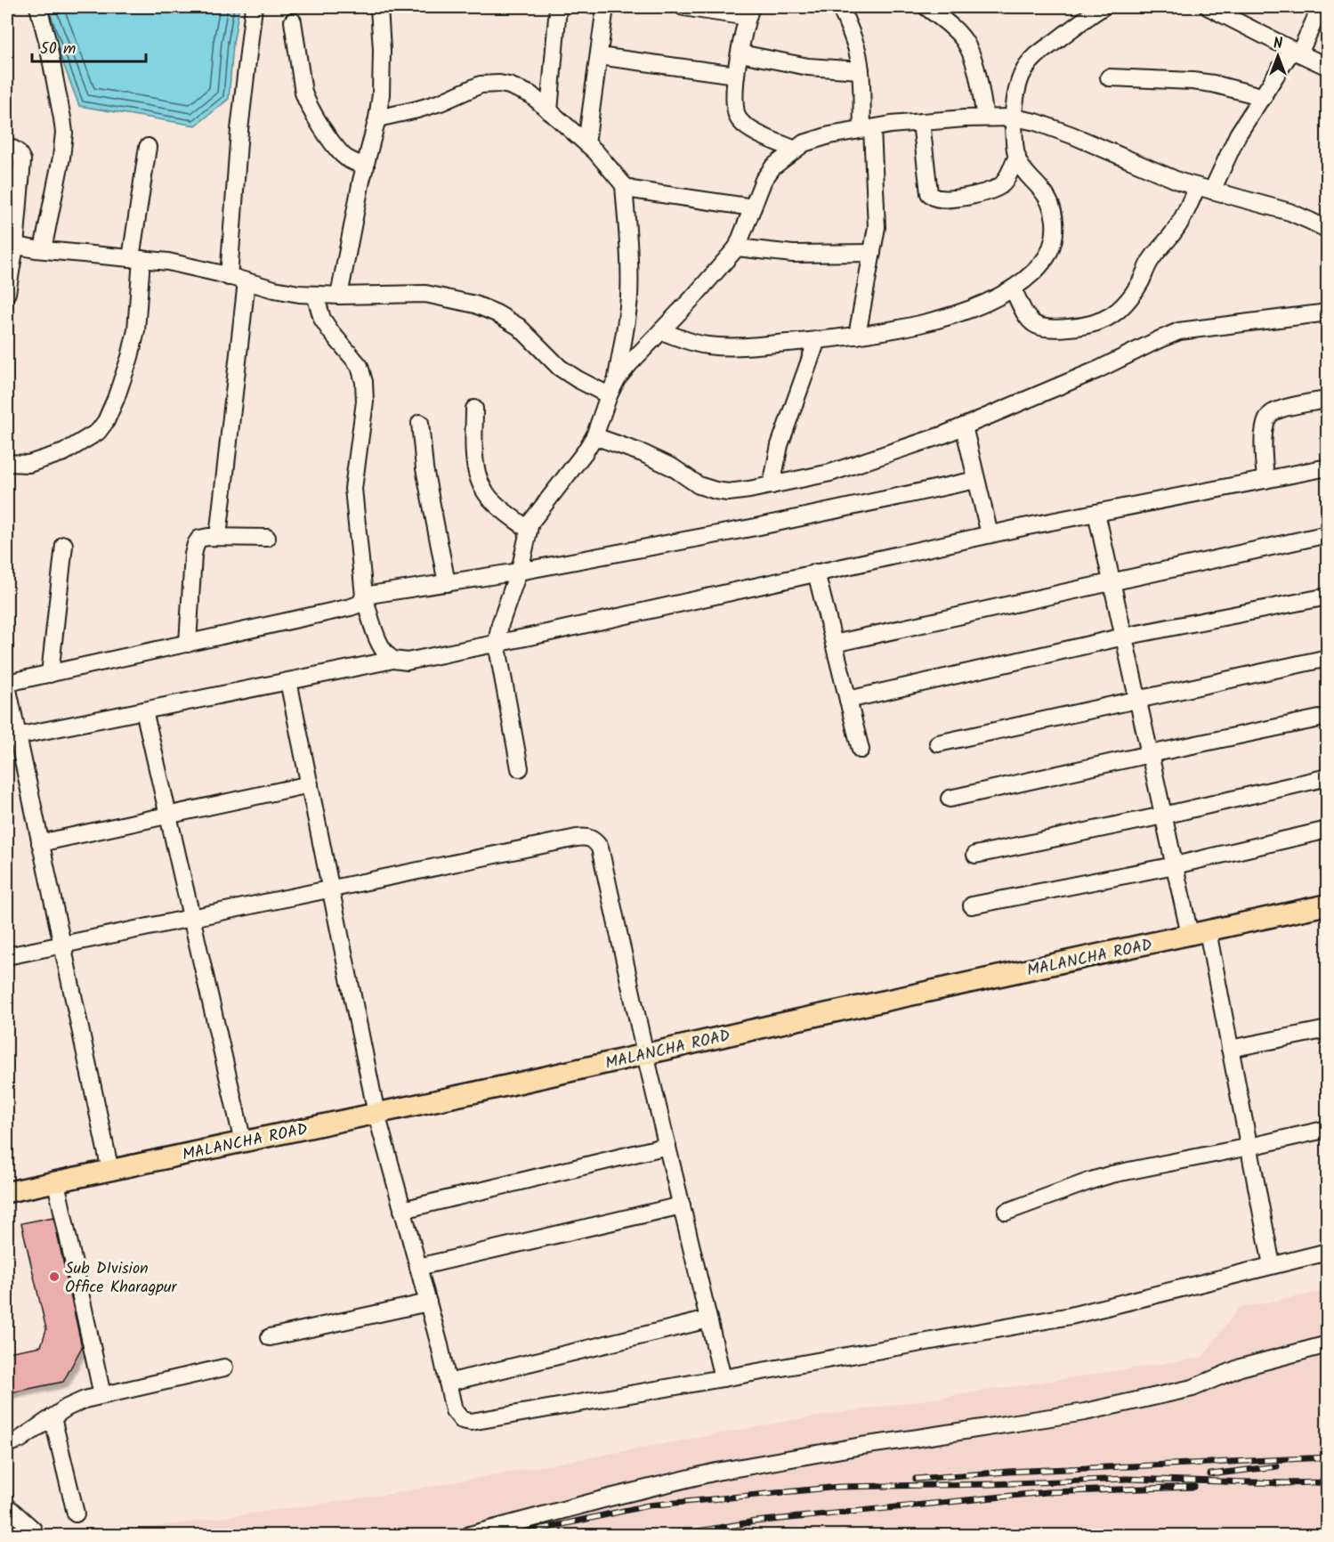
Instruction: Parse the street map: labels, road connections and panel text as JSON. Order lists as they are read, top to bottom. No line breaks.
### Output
{"streets":{"main road":["MALANCHA ROAD"]},"places":["Sub DIvision Office Kharagpur"],"scale_bar":"50 m","north":"top"}
